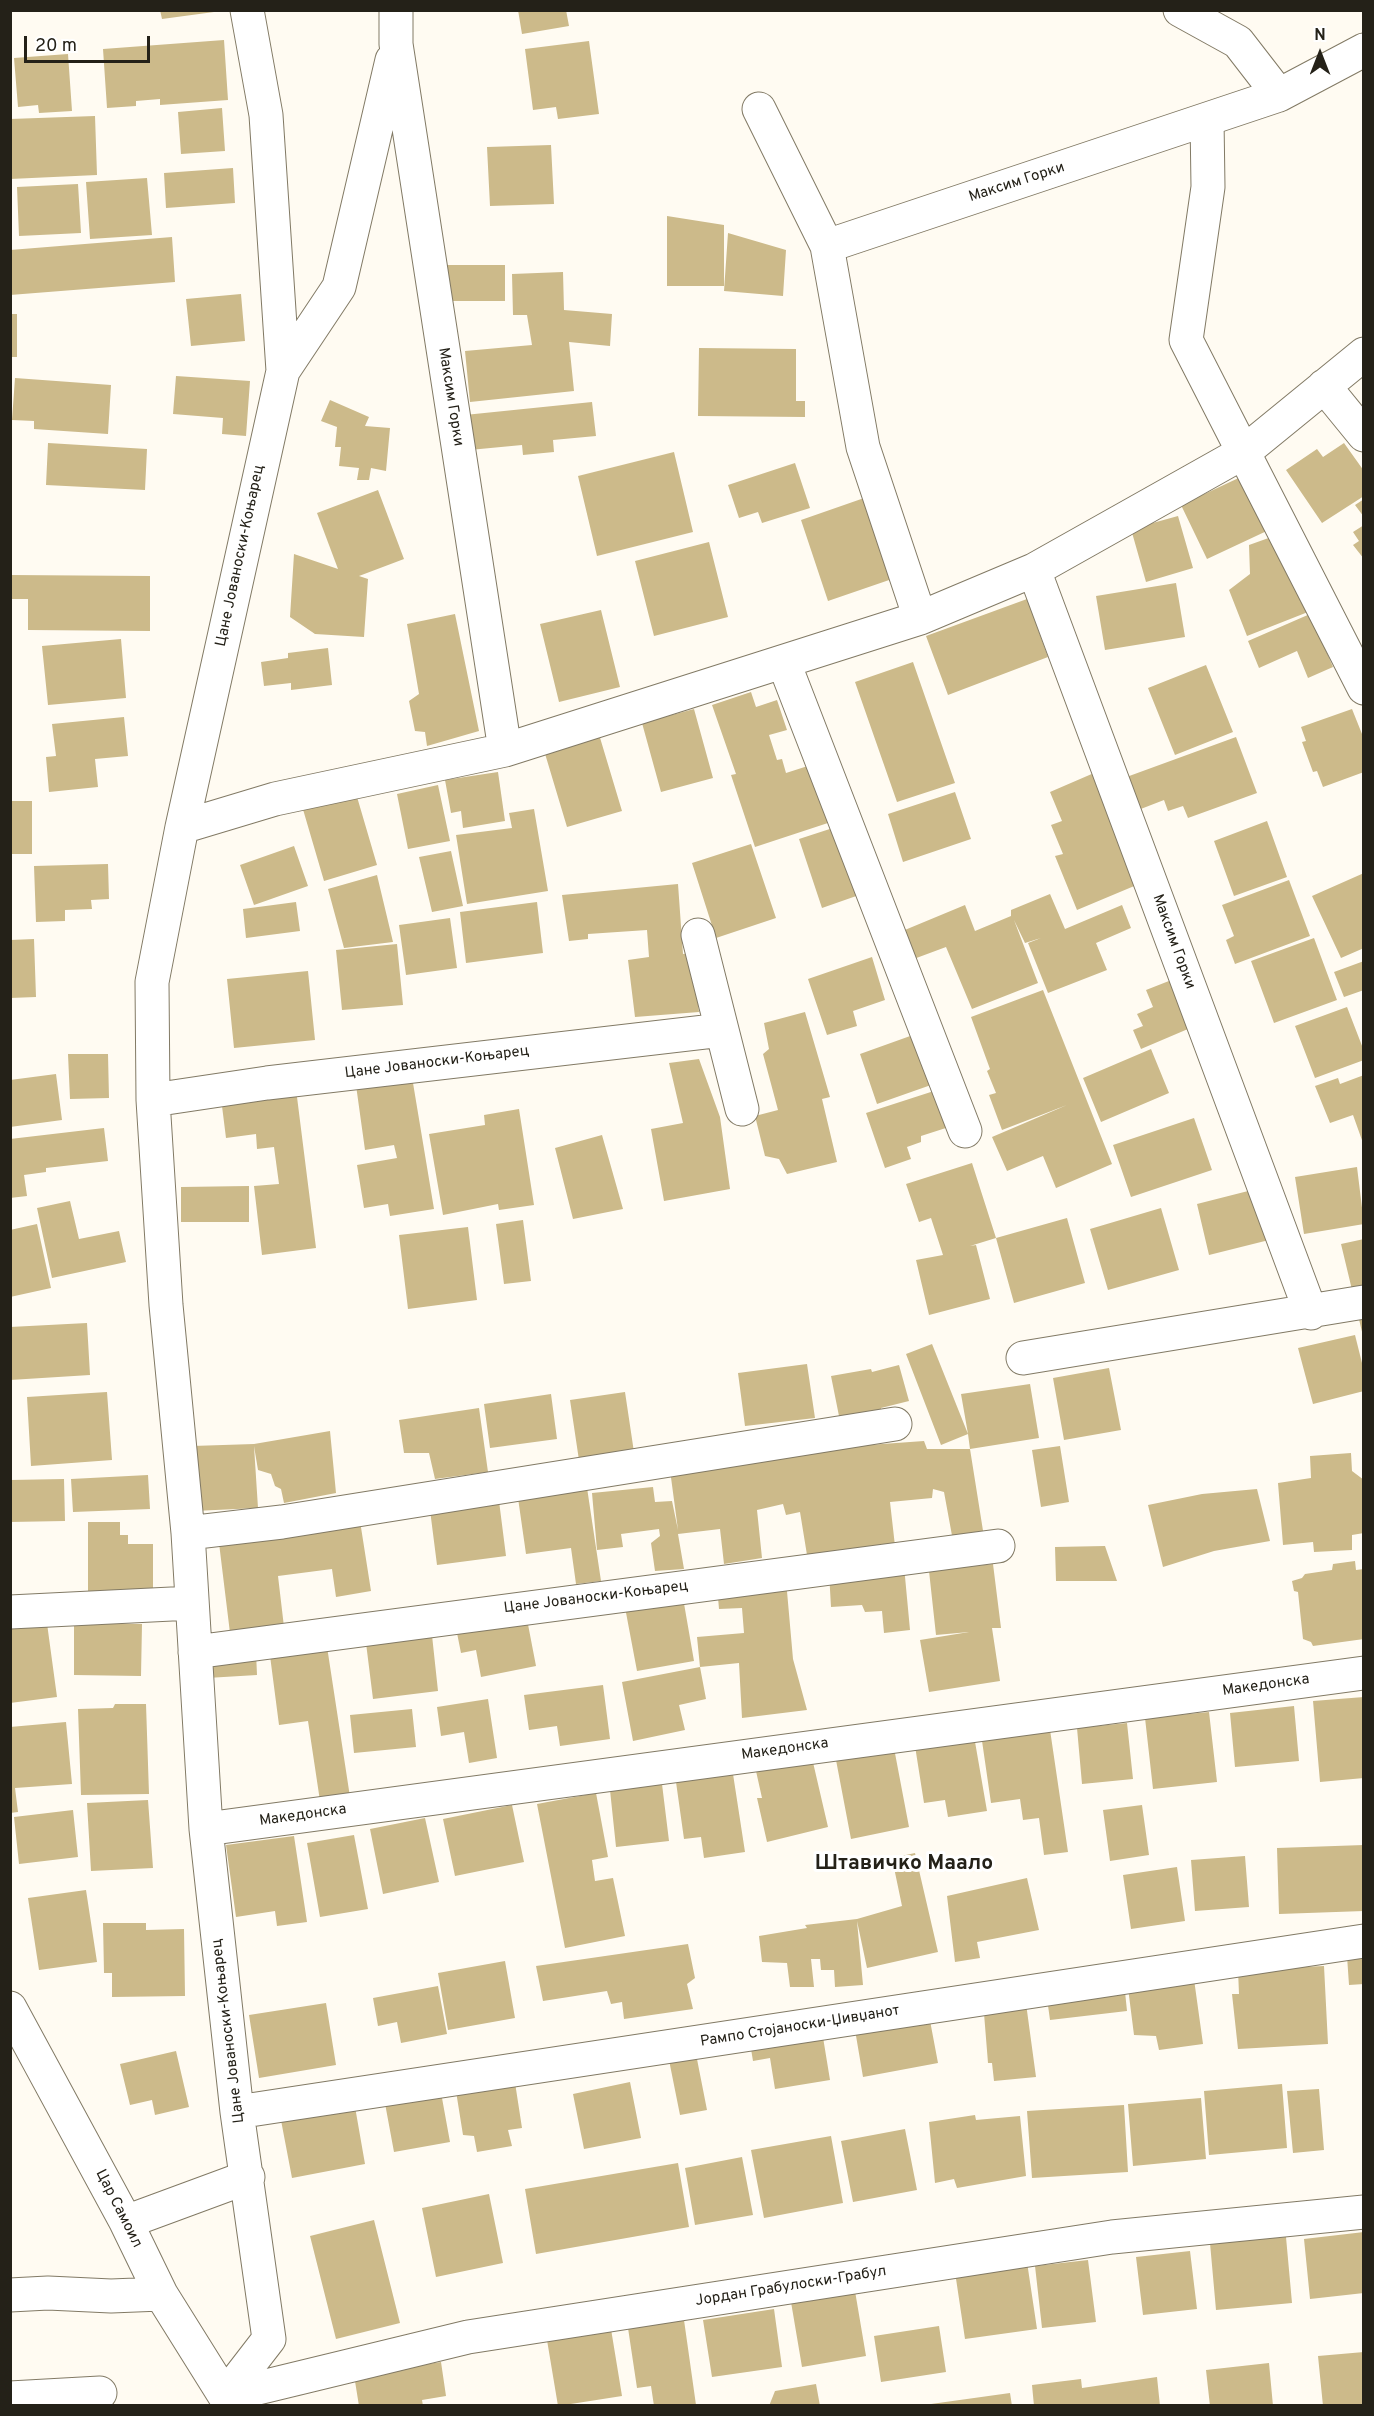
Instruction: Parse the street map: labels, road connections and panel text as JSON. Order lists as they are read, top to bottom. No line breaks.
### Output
{"streets":{"street":["Максим Горки","Цане Јованоски-Коњарец","Македонска","Рампо Стојаноски-Џивџанот","Цар Самоил","Јордан Грабулоски-Грабул"]},"crossings":[["Максим Горки","Цане Јованоски-Коњарец"],["Цане Јованоски-Коњарец","Македонска"],["Цане Јованоски-Коњарец","Рампо Стојаноски-Џивџанот"],["Цане Јованоски-Коњарец","Цар Самоил"],["Цане Јованоски-Коњарец","Јордан Грабулоски-Грабул"],["Цар Самоил","Јордан Грабулоски-Грабул"]],"districts":["Штавичко Маало"],"scale_bar":"20 m","north":"top"}
